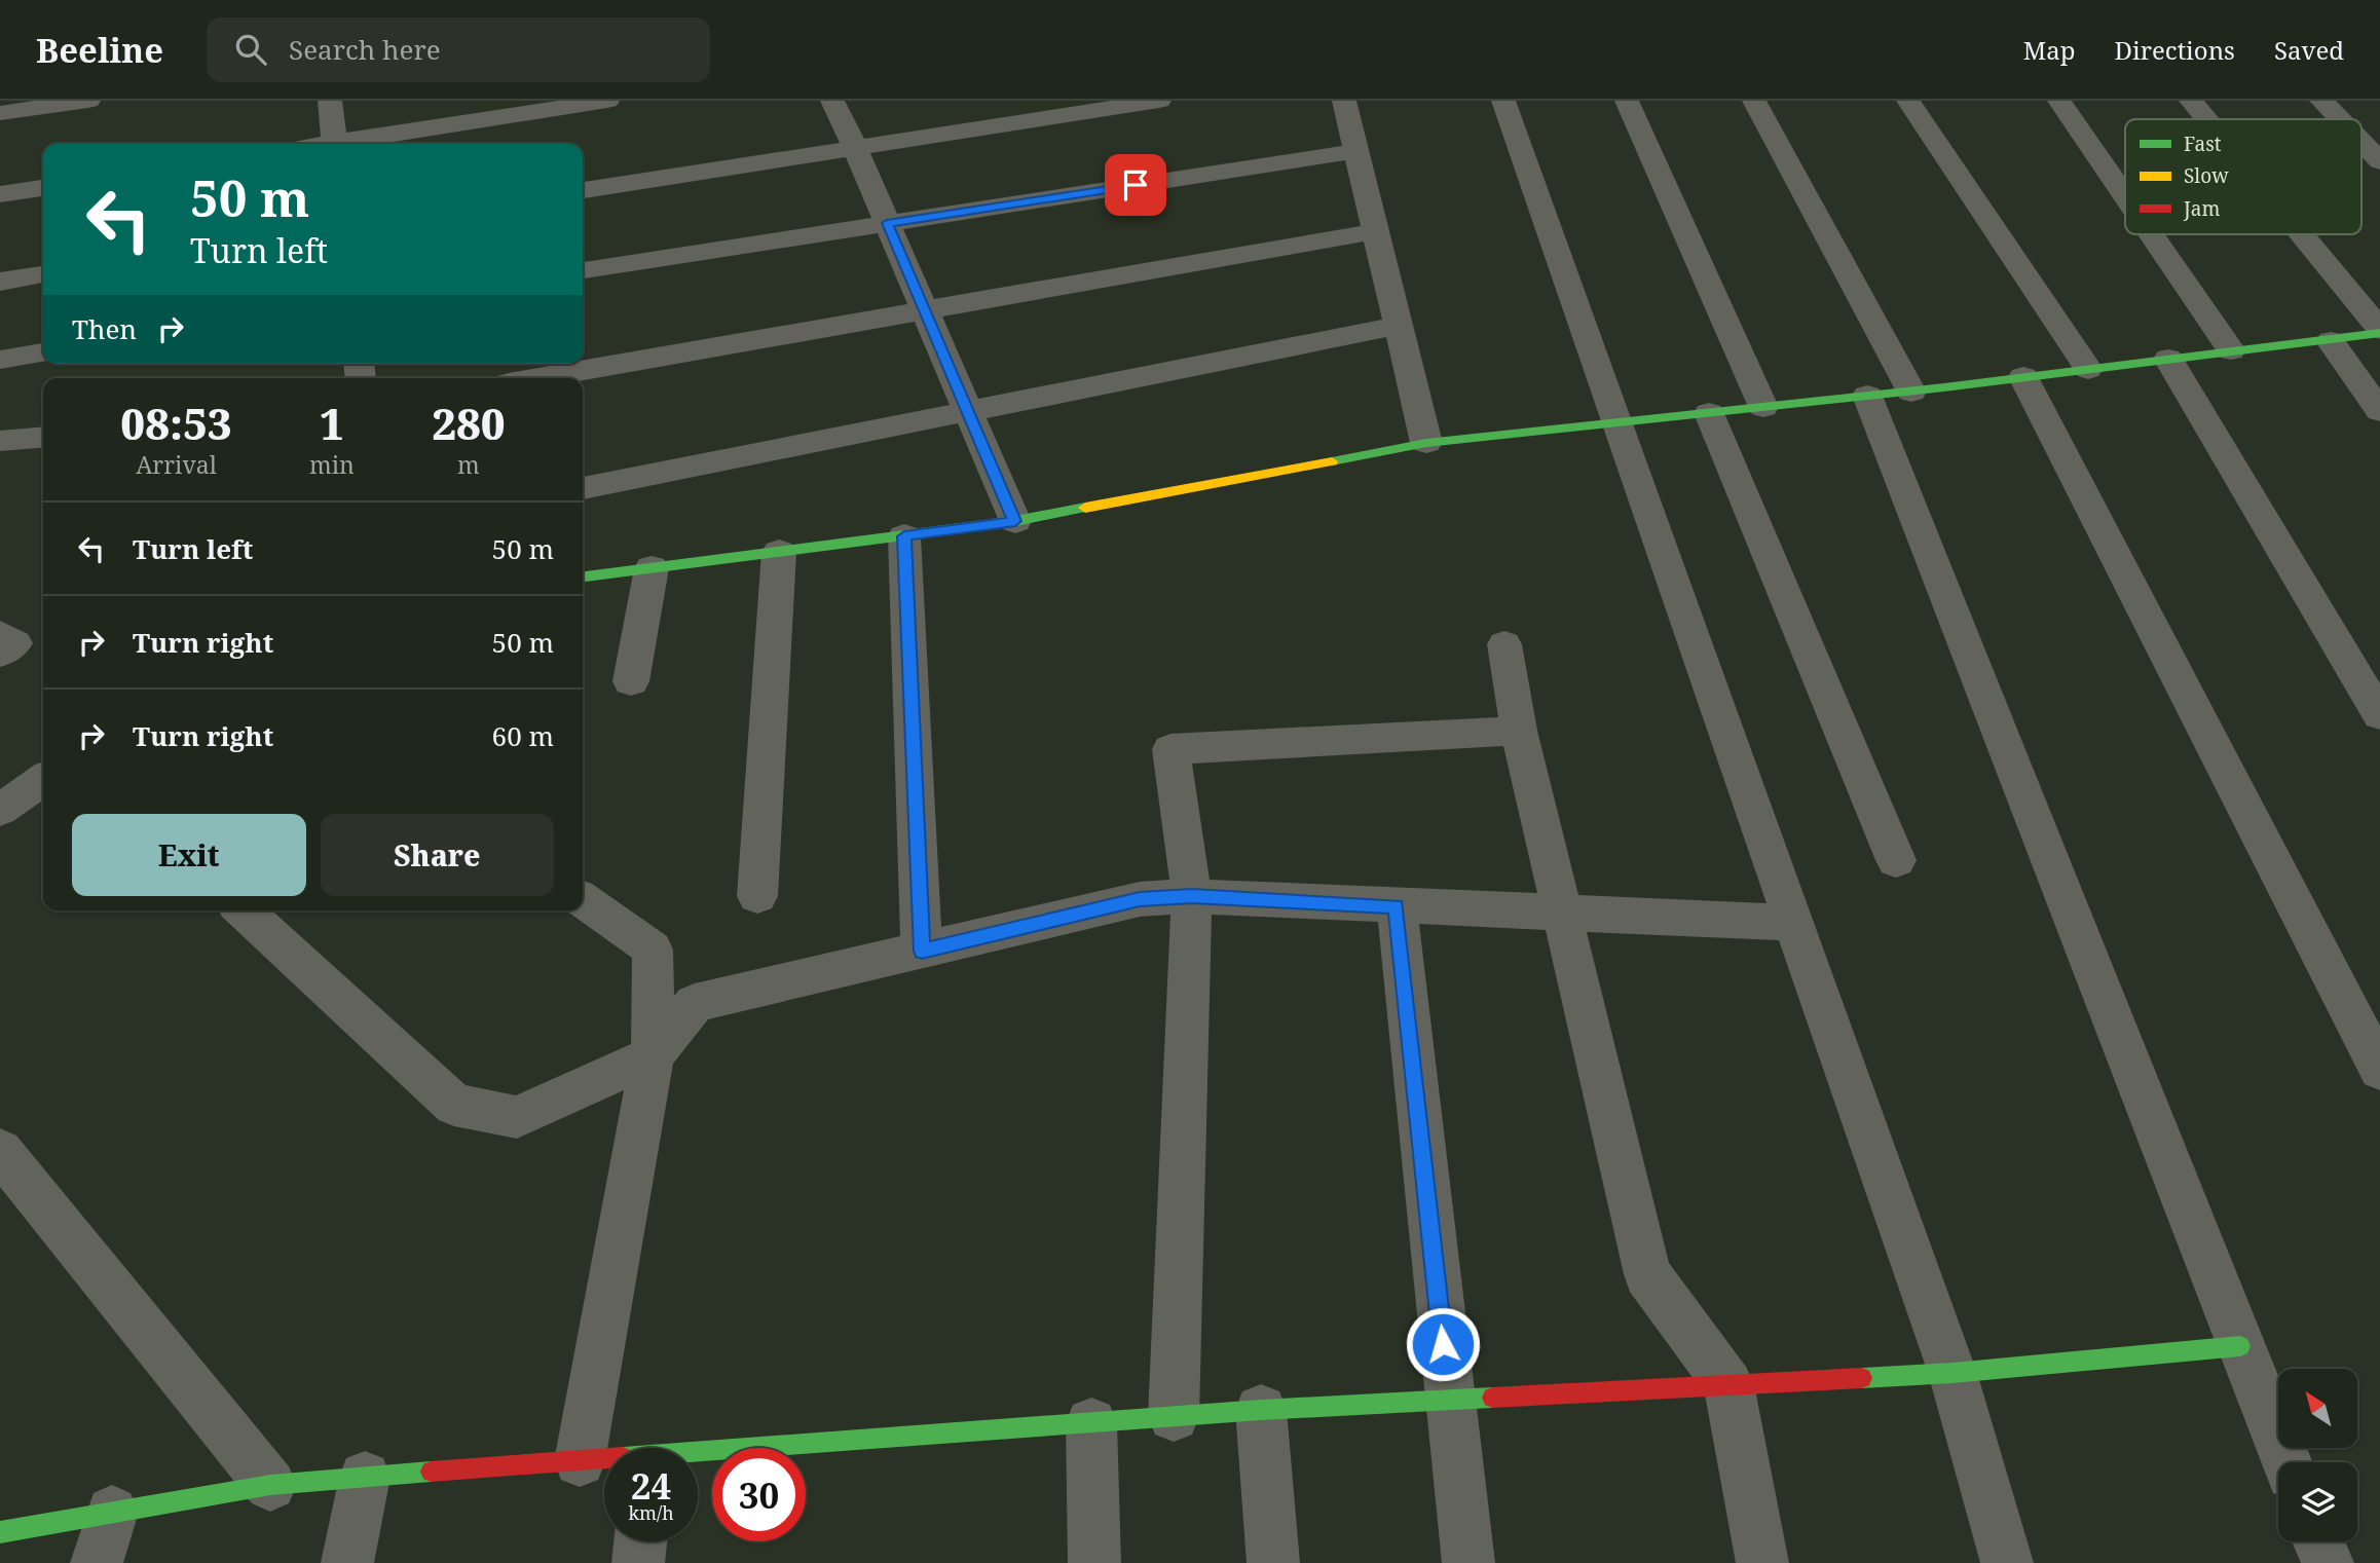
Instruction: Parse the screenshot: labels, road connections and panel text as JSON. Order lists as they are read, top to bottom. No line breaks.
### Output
{"legend":["Fast","Slow","Jam"],"north":"top left","page":{"header":"Beeline","search":"Search here","nav":["Map","Directions","Saved"],"turn":["50 m","Turn left"],"then":"Then","eta":["08:53","Arrival","1","min","280","m"],"list":[{"name":"Turn left","value":"50 m"},{"name":"Turn right","value":"50 m"},{"name":"Turn right","value":"60 m"}],"buttons":["Exit","Share"],"speed":"24 km/h","limit":"30"}}
